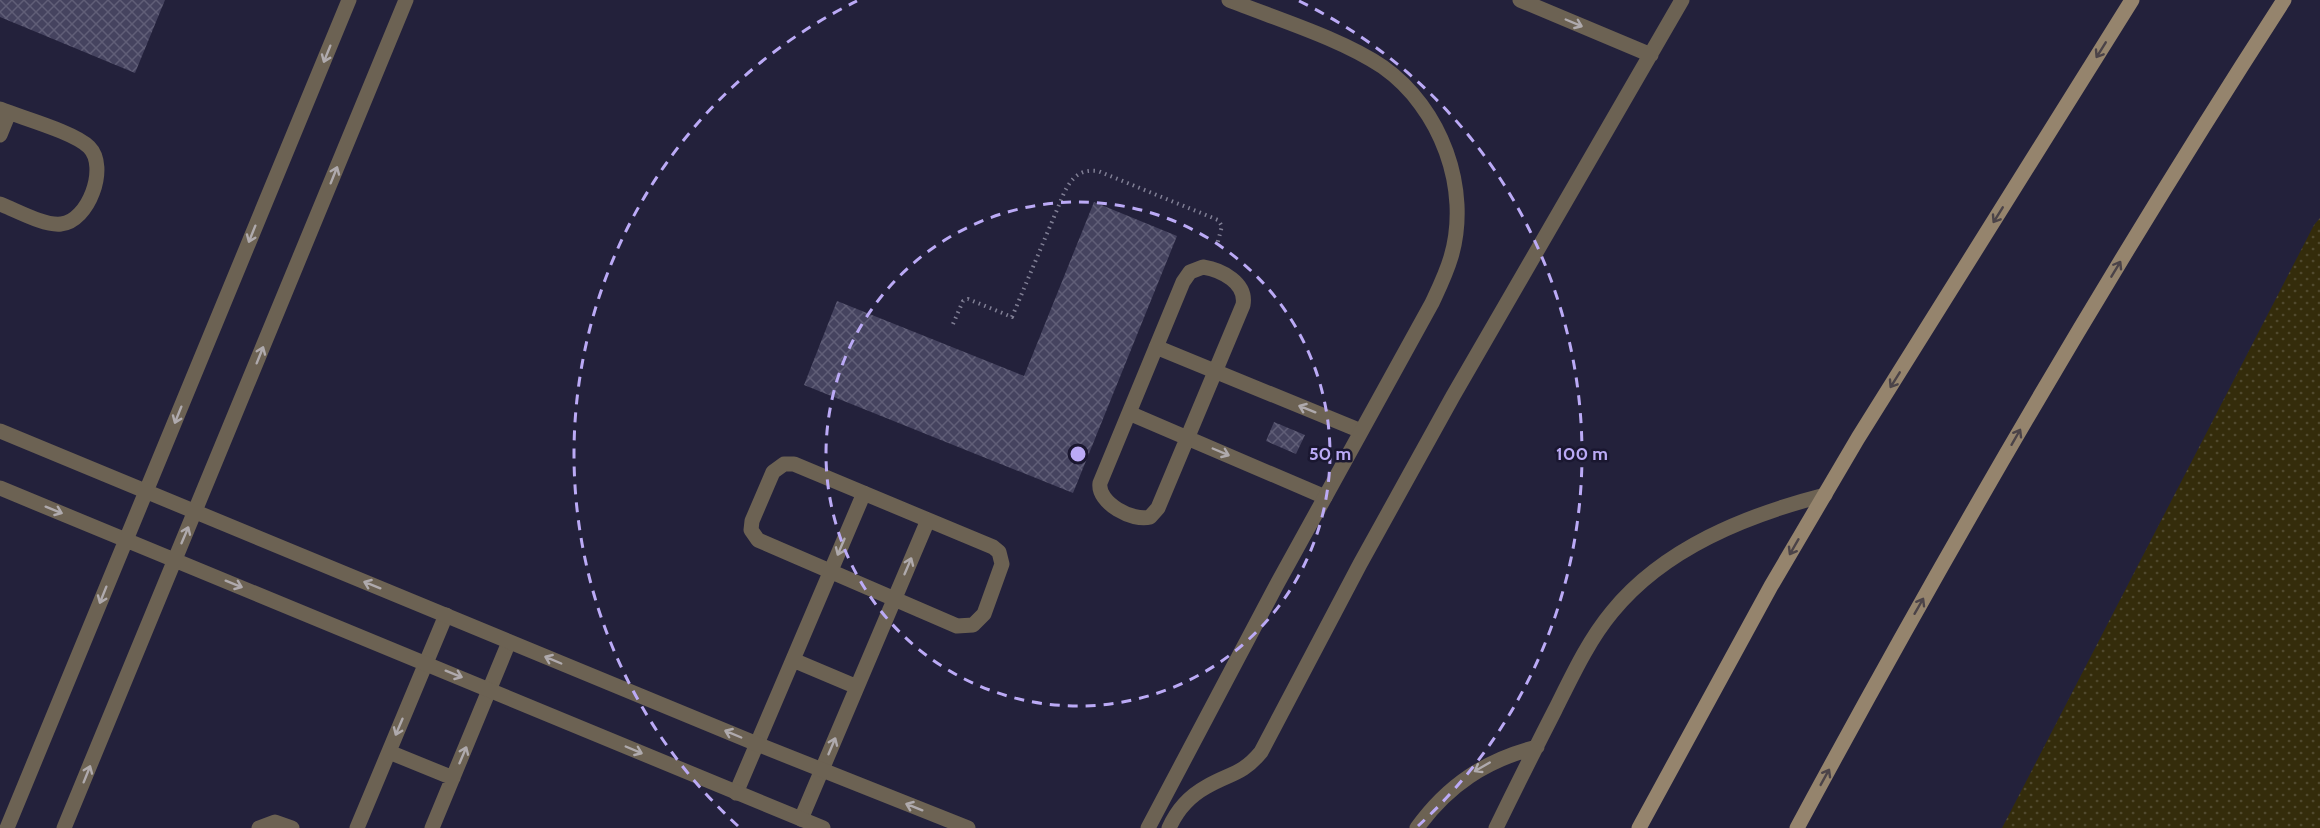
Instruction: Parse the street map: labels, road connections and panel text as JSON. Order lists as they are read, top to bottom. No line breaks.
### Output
{"rings":["50 m","100 m"]}
